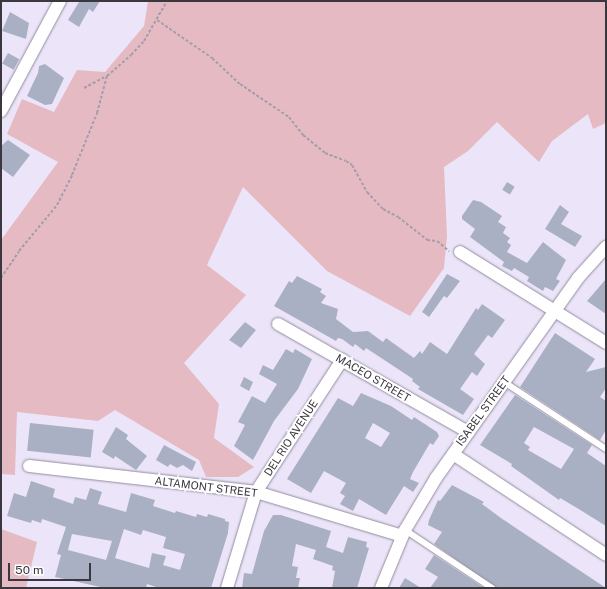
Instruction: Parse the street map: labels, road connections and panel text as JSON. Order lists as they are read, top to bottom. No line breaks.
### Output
{"streets":{"street":["MACEO STREET","ISABEL STREET","DEL RIO AVENUE","ALTAMONT STREET"]},"crossings":[["MACEO STREET","ISABEL STREET"],["MACEO STREET","DEL RIO AVENUE"],["ISABEL STREET","ALTAMONT STREET"],["DEL RIO AVENUE","ALTAMONT STREET"]],"scale_bar":"50 m"}
